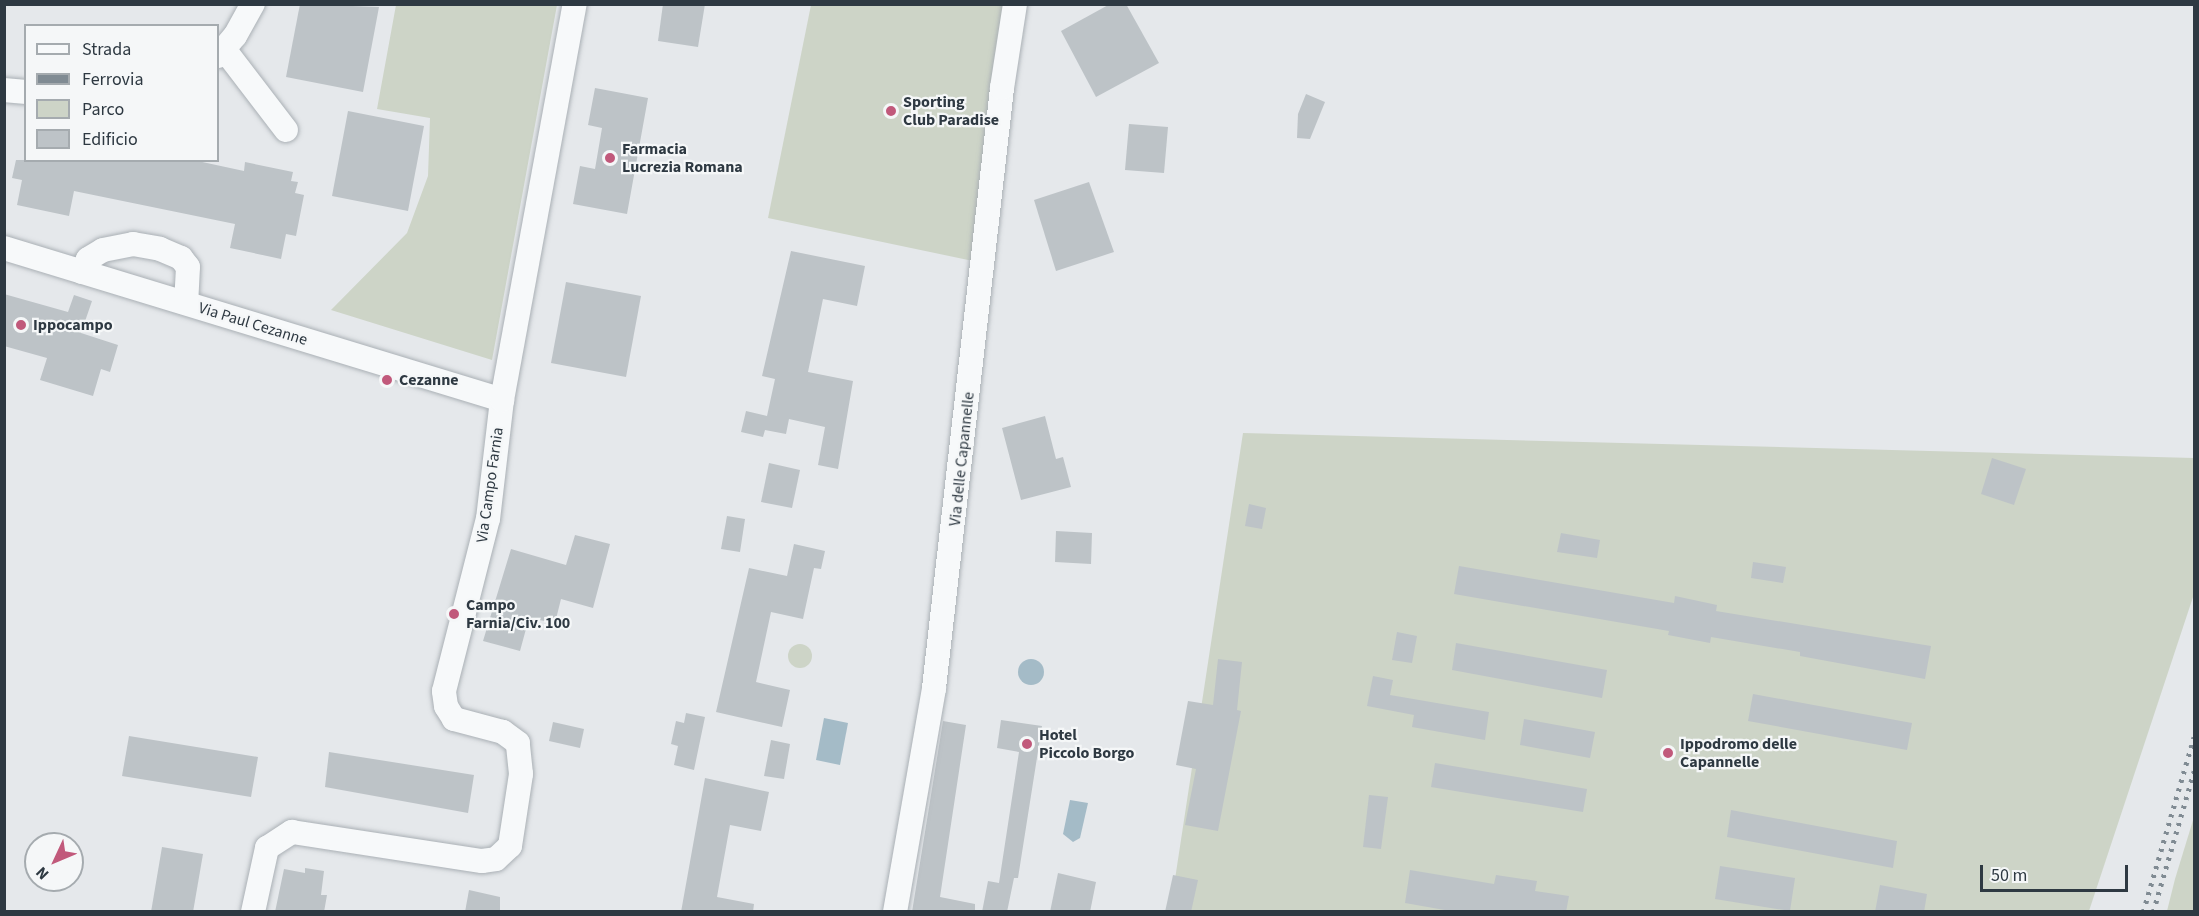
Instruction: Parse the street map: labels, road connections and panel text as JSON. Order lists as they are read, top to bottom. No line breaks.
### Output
{"streets":{"street":["Via Paul Cezanne","Via delle Capannelle","Via Campo Farnia"]},"crossings":[["Via Paul Cezanne","Via Campo Farnia"]],"places":["Sporting Club Paradise","Farmacia Lucrezia Romana","Ippocampo","Cezanne","Campo Farnia/Civ. 100","Hotel Piccolo Borgo","Ippodromo delle Capannelle"],"legend":["Strada","Ferrovia","Parco","Edificio"],"scale_bar":"50 m","north":"bottom left"}
